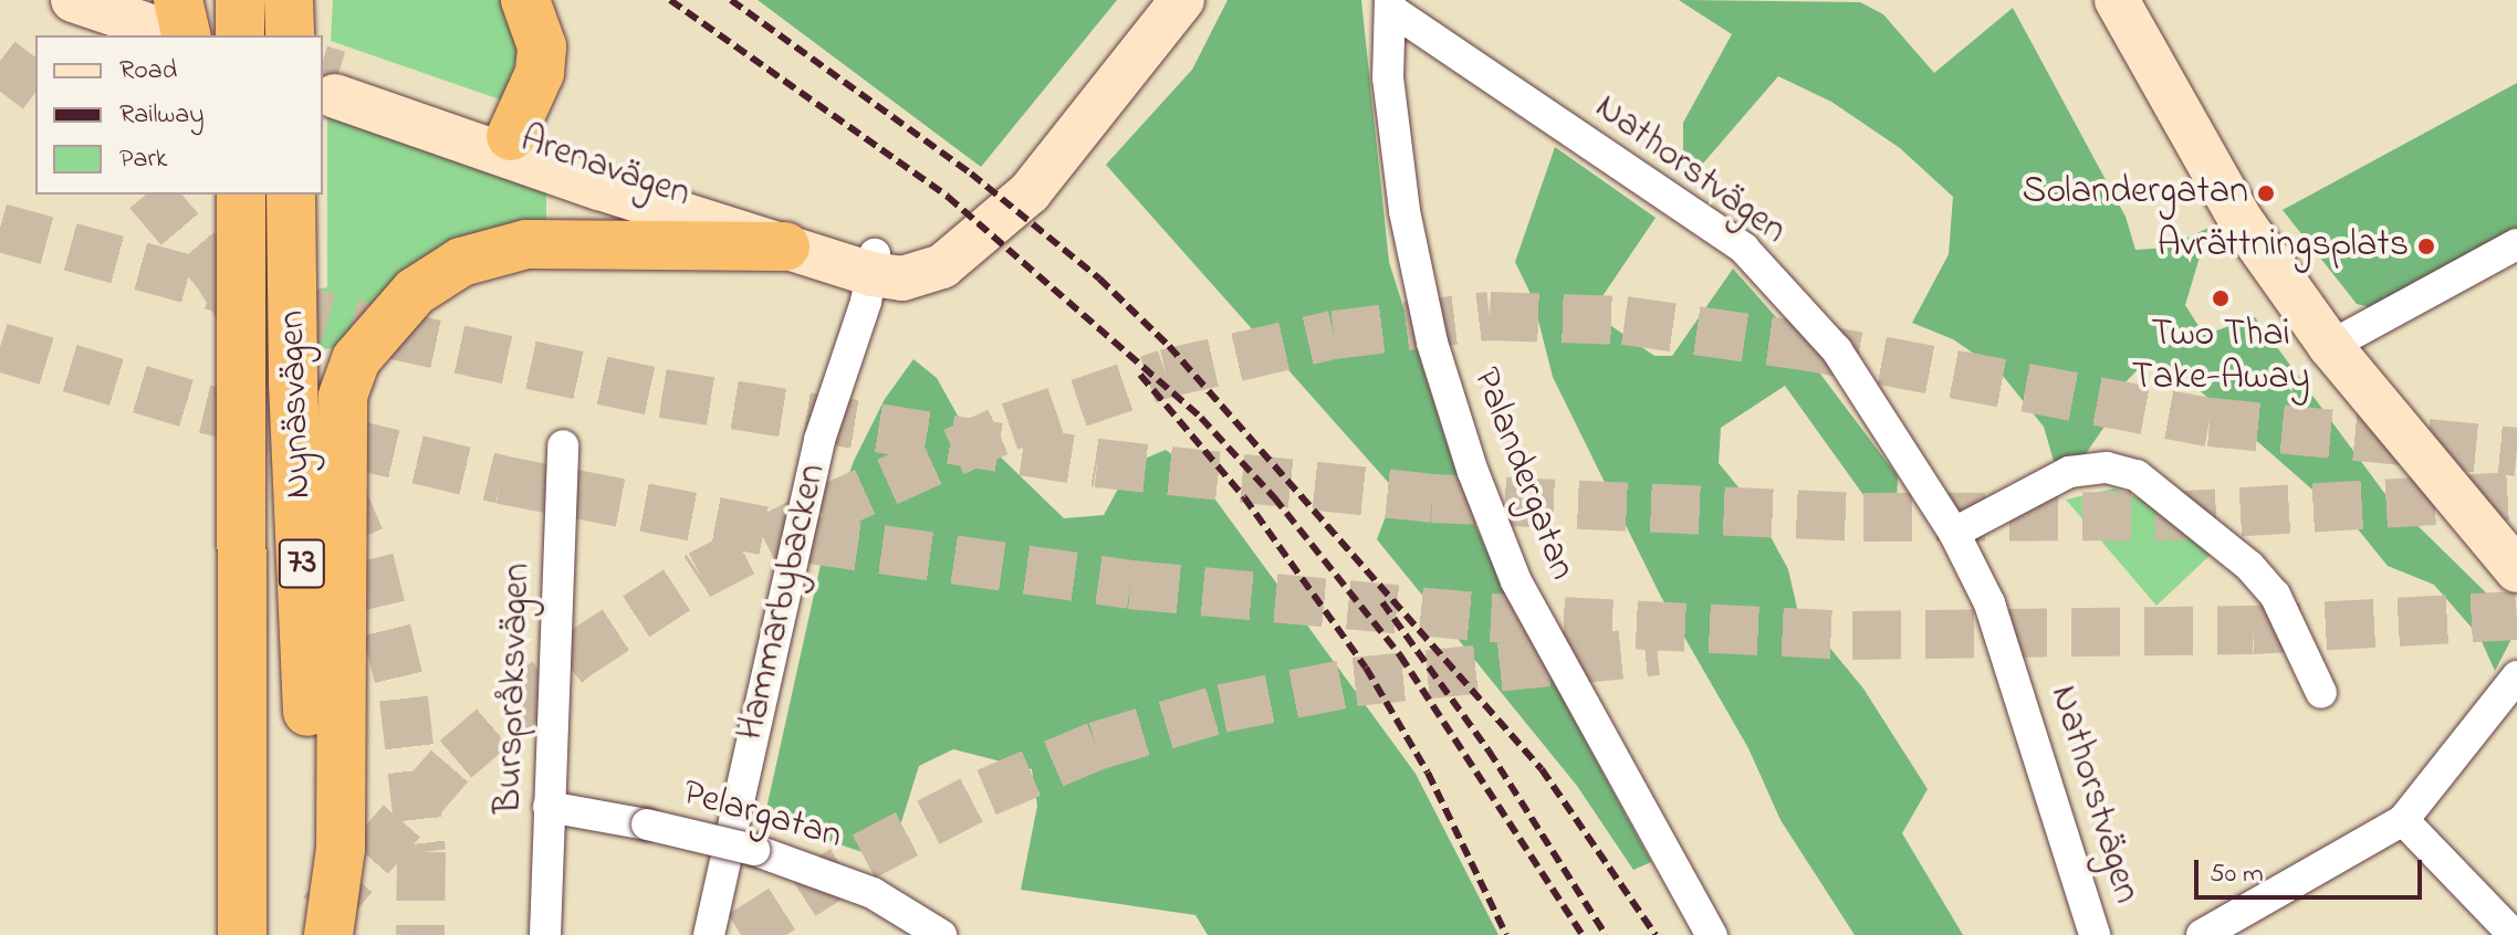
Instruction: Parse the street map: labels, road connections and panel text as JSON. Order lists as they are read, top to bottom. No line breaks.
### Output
{"streets":{"highway":["Nynäsvägen","73"],"main road":["Arenavägen"],"street":["Nathorstvägen","Palandergatan","Hammarbybacken","Burspråksvägen","Pelargatan"]},"crossings":[["Arenavägen","Hammarbybacken"],["Nathorstvägen","Palandergatan"],["Burspråksvägen","Pelargatan"]],"places":["Solandergatan","Avrättningsplats","Two Thai Take-Away"],"legend":["Road","Railway","Park"],"scale_bar":"50 m"}
